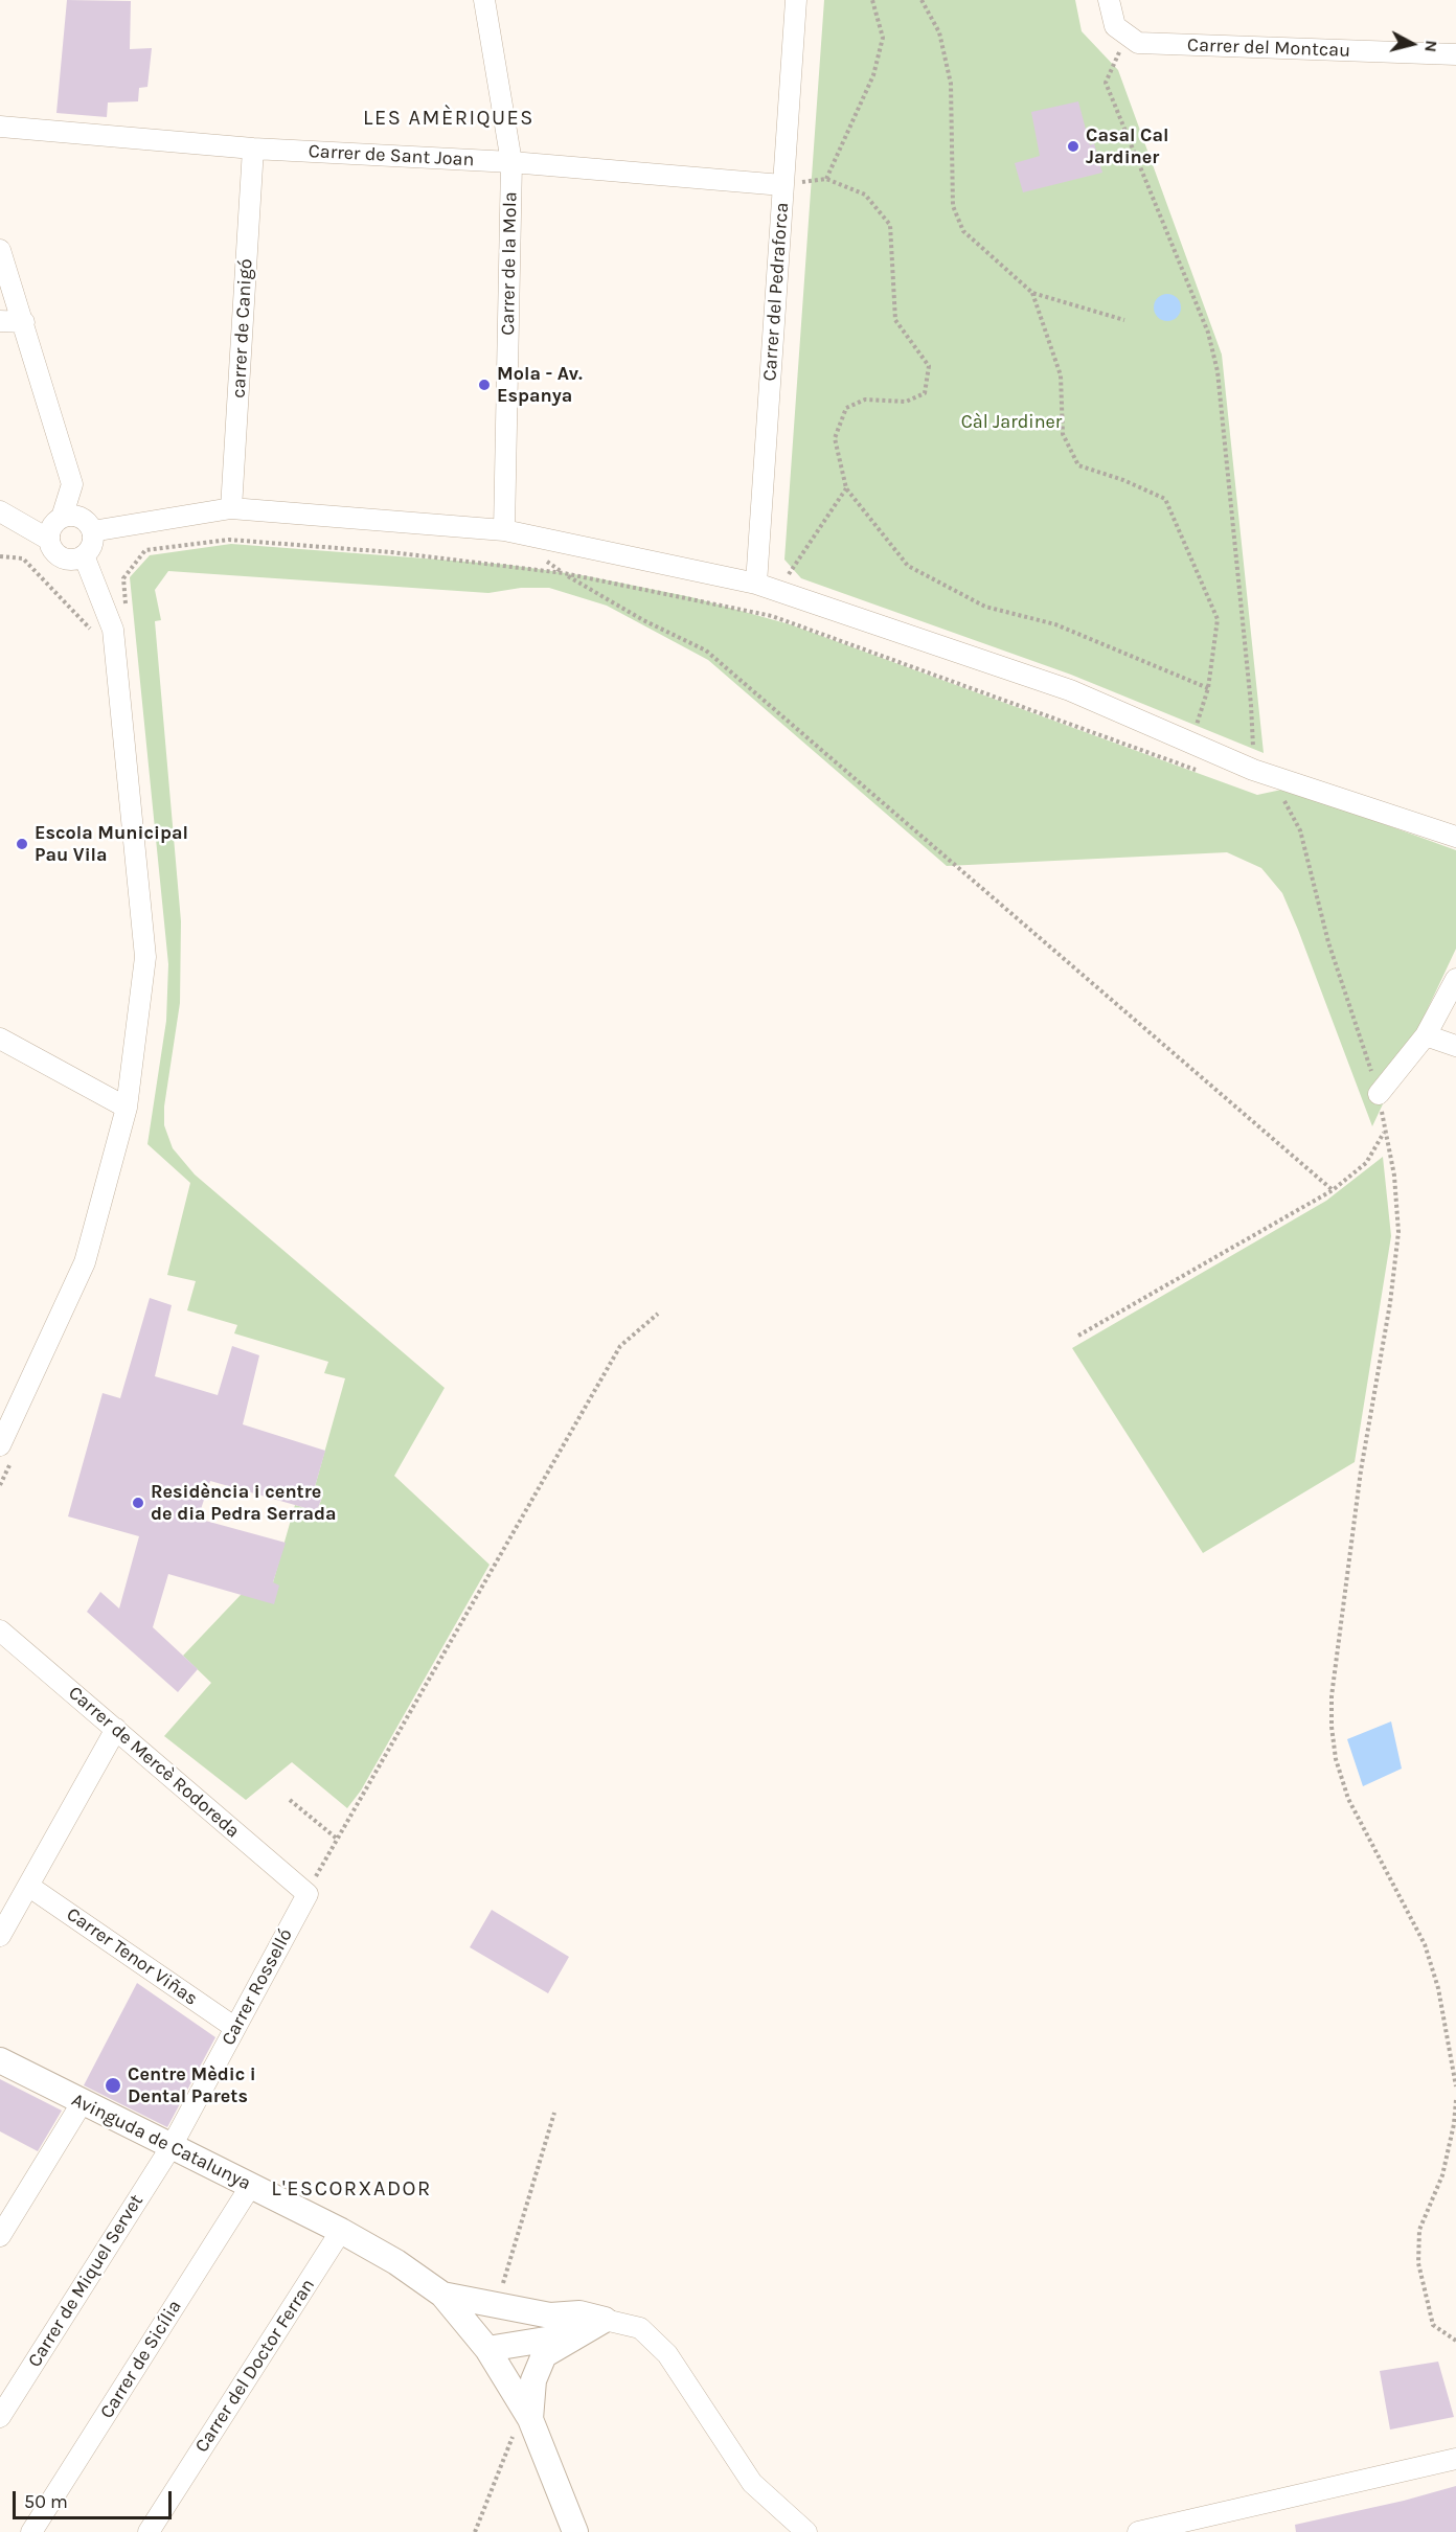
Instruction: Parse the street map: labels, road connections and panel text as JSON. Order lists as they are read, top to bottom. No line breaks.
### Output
{"streets":{"street":["Carrer del Montcau","Carrer de Sant Joan","Carrer de la Mola","Carrer del Pedraforca","carrer de Canigó","Carrer de Mercè Rodoreda","Carrer Tenor Viñas","Carrer Rosselló","Avinguda de Catalunya","Carrer de Miquel Servet","Carrer de Sicília","Carrer del Doctor Ferran"]},"crossings":[["Carrer de Sant Joan","Carrer de la Mola"],["Carrer de Sant Joan","Carrer del Pedraforca"],["Carrer de Sant Joan","carrer de Canigó"],["Carrer de Mercè Rodoreda","Carrer Rosselló"],["Carrer Tenor Viñas","Carrer Rosselló"],["Carrer Rosselló","Avinguda de Catalunya"],["Carrer Rosselló","Carrer de Miquel Servet"],["Avinguda de Catalunya","Carrer de Miquel Servet"],["Avinguda de Catalunya","Carrer de Sicília"],["Avinguda de Catalunya","Carrer del Doctor Ferran"]],"districts":["LES AMÈRIQUES","L'ESCORXADOR"],"parks":["Càl Jardiner"],"places":["Casal Cal Jardiner","Mola - Av. Espanya","Escola Municipal Pau Vila","Residència i centre de dia Pedra Serrada","Centre Mèdic i Dental Parets"],"scale_bar":"50 m","north":"right"}
